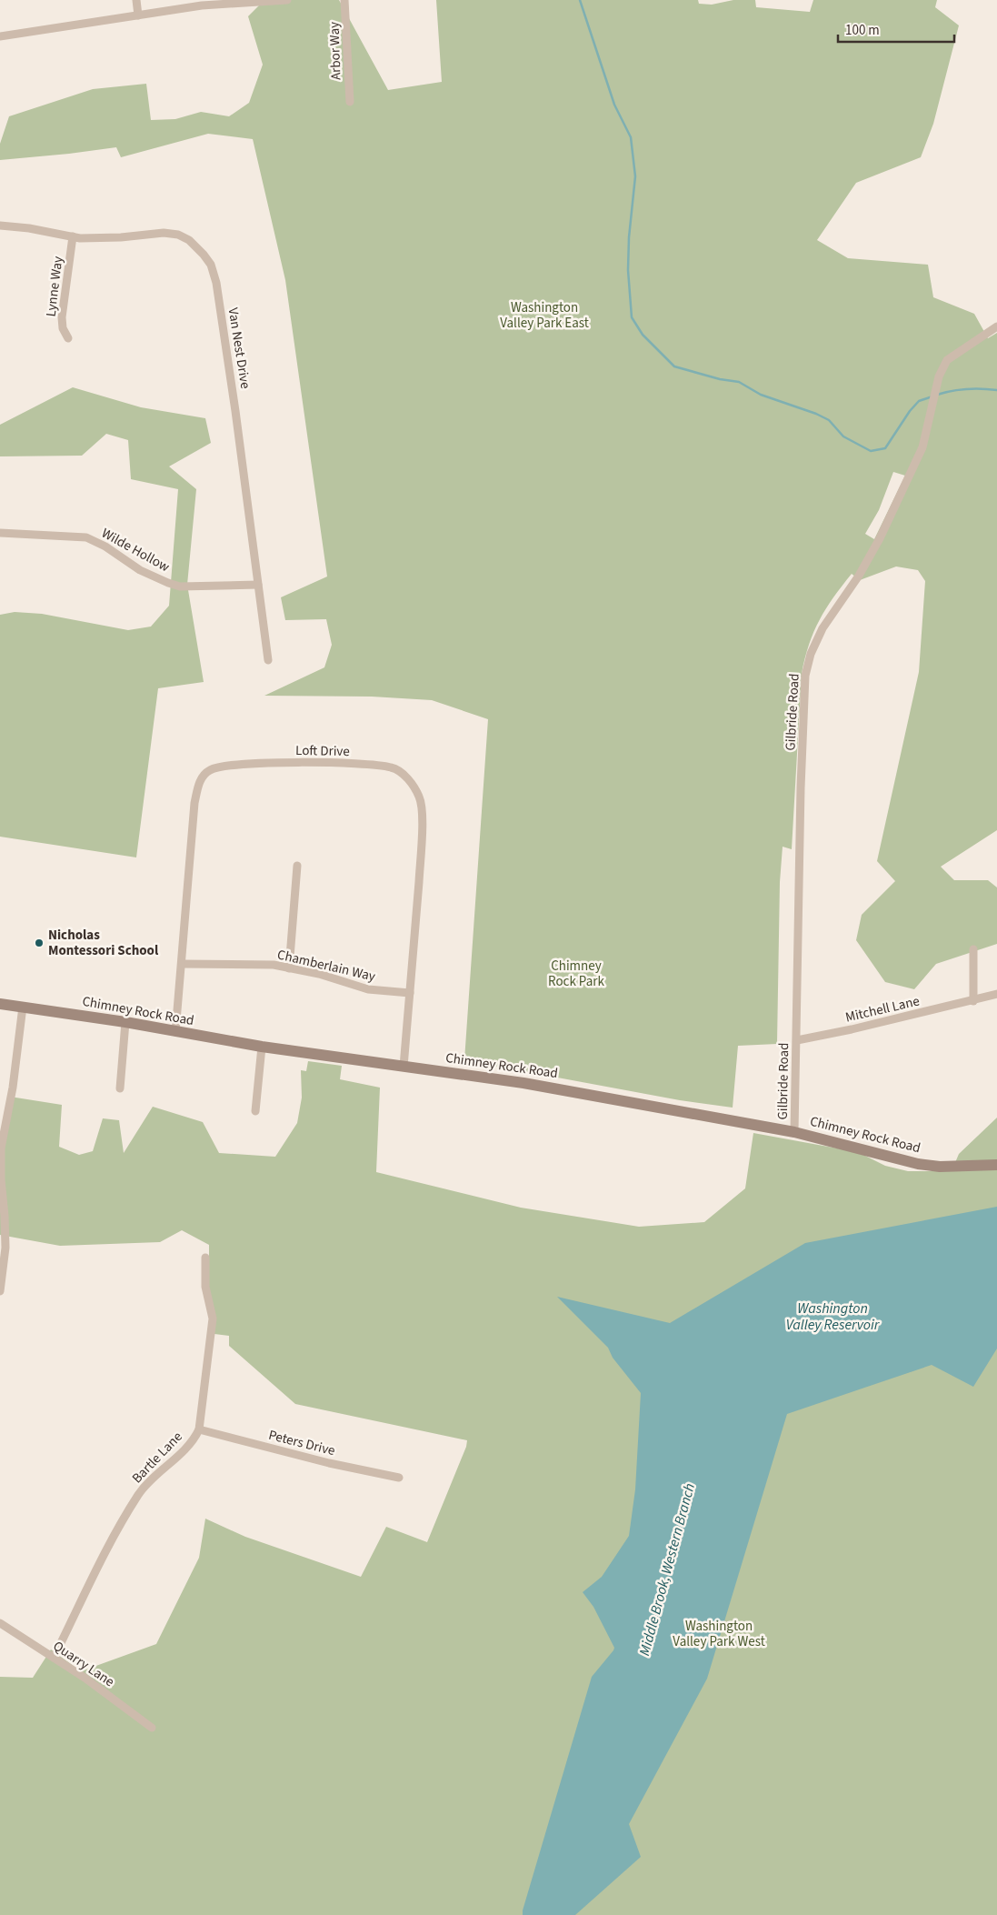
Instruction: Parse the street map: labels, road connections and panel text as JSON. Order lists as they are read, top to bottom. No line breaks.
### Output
{"streets":{"street":["Arbor Way","Lynne Way","Van Nest Drive","Wilde Hollow","Gilbride Road","Loft Drive","Chamberlain Way","Mitchell Lane","Chimney Rock Road","Peters Drive","Bartle Lane","Quarry Lane"]},"crossings":[["Lynne Way","Van Nest Drive"],["Van Nest Drive","Wilde Hollow"],["Gilbride Road","Mitchell Lane"],["Gilbride Road","Chimney Rock Road"],["Loft Drive","Chamberlain Way"],["Loft Drive","Chimney Rock Road"],["Peters Drive","Bartle Lane"],["Bartle Lane","Quarry Lane"]],"water":["Washington Valley Reservoir","Middle Brook, Western Branch"],"parks":["Washington Valley Park East","Chimney Rock Park","Washington Valley Park West"],"places":["Nicholas Montessori School"],"scale_bar":"100 m"}
